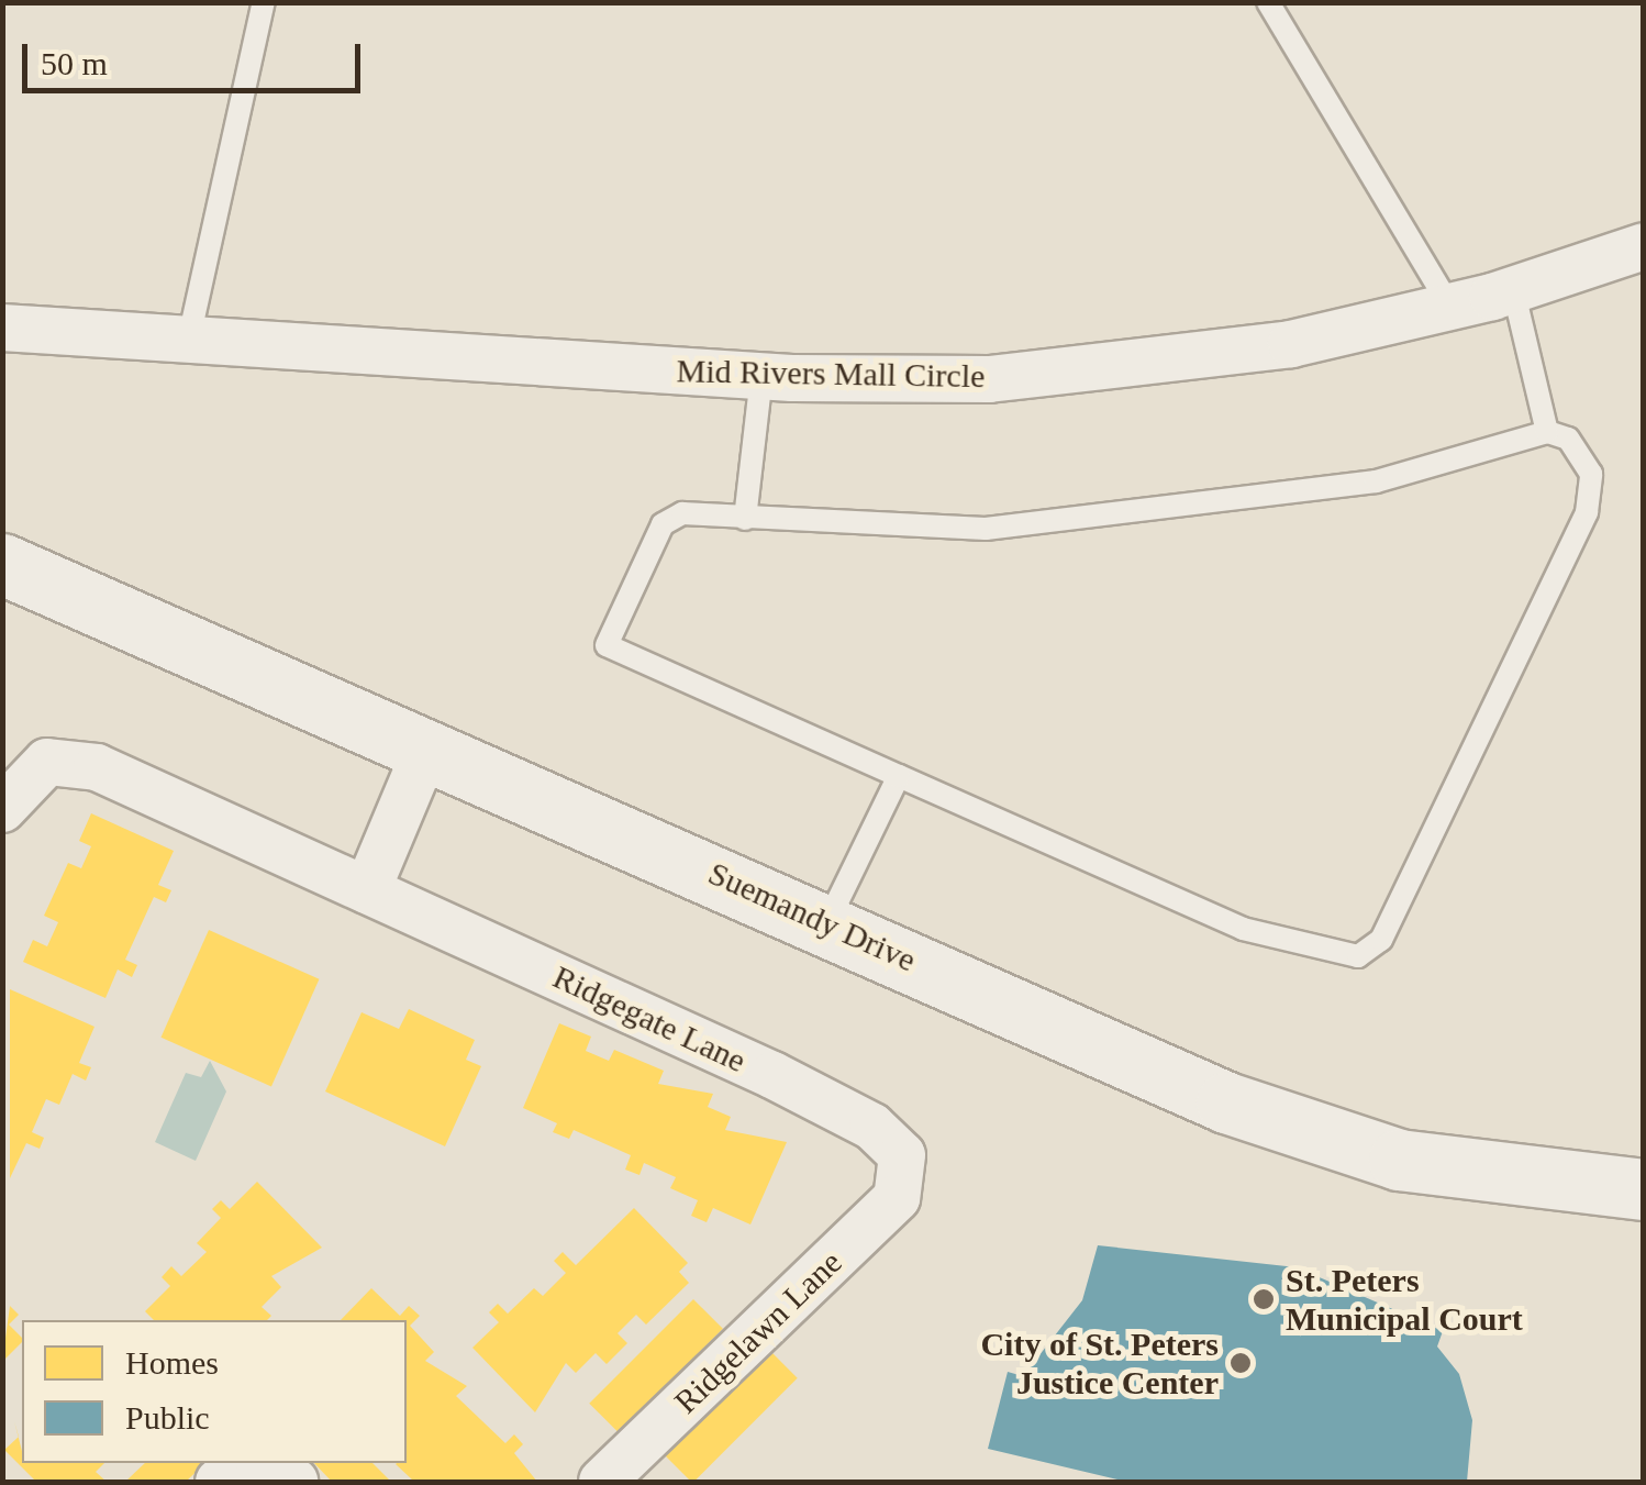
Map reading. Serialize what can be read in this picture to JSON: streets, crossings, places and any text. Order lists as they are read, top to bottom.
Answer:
{
  "streets": {
    "street": [
      "Mid Rivers Mall Circle",
      "Suemandy Drive",
      "Ridgegate Lane",
      "Ridgelawn Lane"
    ]
  },
  "crossings": [
    ["Ridgegate Lane", "Ridgelawn Lane"]
  ],
  "places": ["St. Peters Municipal Court", "City of St. Peters Justice Center"],
  "legend": ["Homes", "Public"],
  "scale_bar": "50 m"
}
